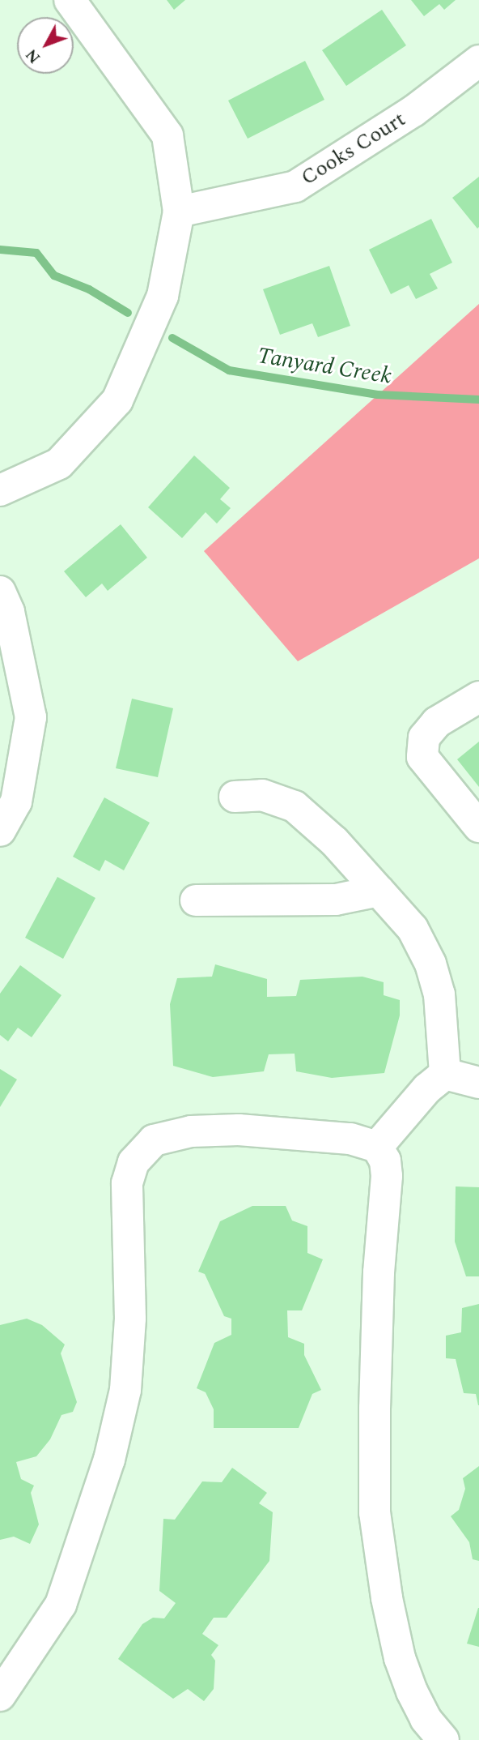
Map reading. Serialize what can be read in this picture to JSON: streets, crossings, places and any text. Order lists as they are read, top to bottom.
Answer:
{
  "streets": {
    "street": ["Cooks Court"]
  },
  "water": ["Tanyard Creek"],
  "north": "bottom left"
}
